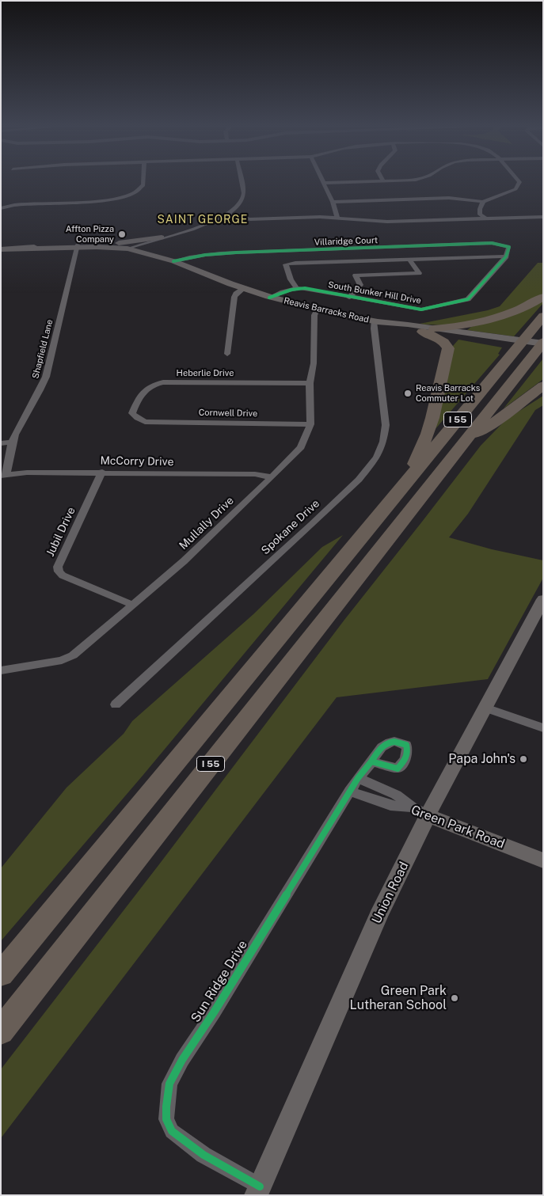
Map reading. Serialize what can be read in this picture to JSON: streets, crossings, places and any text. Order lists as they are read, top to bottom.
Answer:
{
  "streets": {
    "highway": ["I 55"],
    "main road": ["Reavis Barracks Road", "Green Park Road", "Union Road"],
    "street": [
      "Villaridge Court",
      "South Bunker Hill Drive",
      "Shapfield Lane",
      "Heberlie Drive",
      "Cornwell Drive",
      "McCorry Drive",
      "Mullally Drive",
      "Spokane Drive",
      "Jubil Drive",
      "Sun Ridge Drive"
    ]
  },
  "crossings": [
    ["Villaridge Court", "South Bunker Hill Drive"],
    ["Villaridge Court", "Reavis Barracks Road"],
    ["Reavis Barracks Road", "Shapfield Lane"],
    ["Reavis Barracks Road", "I 55"],
    ["Reavis Barracks Road", "Mullally Drive"],
    ["Reavis Barracks Road", "Spokane Drive"],
    ["Shapfield Lane", "McCorry Drive"],
    ["Heberlie Drive", "Cornwell Drive"],
    ["Heberlie Drive", "Mullally Drive"],
    ["Cornwell Drive", "Mullally Drive"],
    ["McCorry Drive", "Mullally Drive"],
    ["McCorry Drive", "Jubil Drive"],
    ["Mullally Drive", "Jubil Drive"],
    ["Green Park Road", "Union Road"],
    ["Green Park Road", "Sun Ridge Drive"],
    ["Union Road", "Sun Ridge Drive"]
  ],
  "districts": ["SAINT GEORGE"],
  "places": [
    "Affton Pizza Company",
    "Reavis Barracks Commuter Lot",
    "Papa John's",
    "Green Park Lutheran School"
  ]
}
